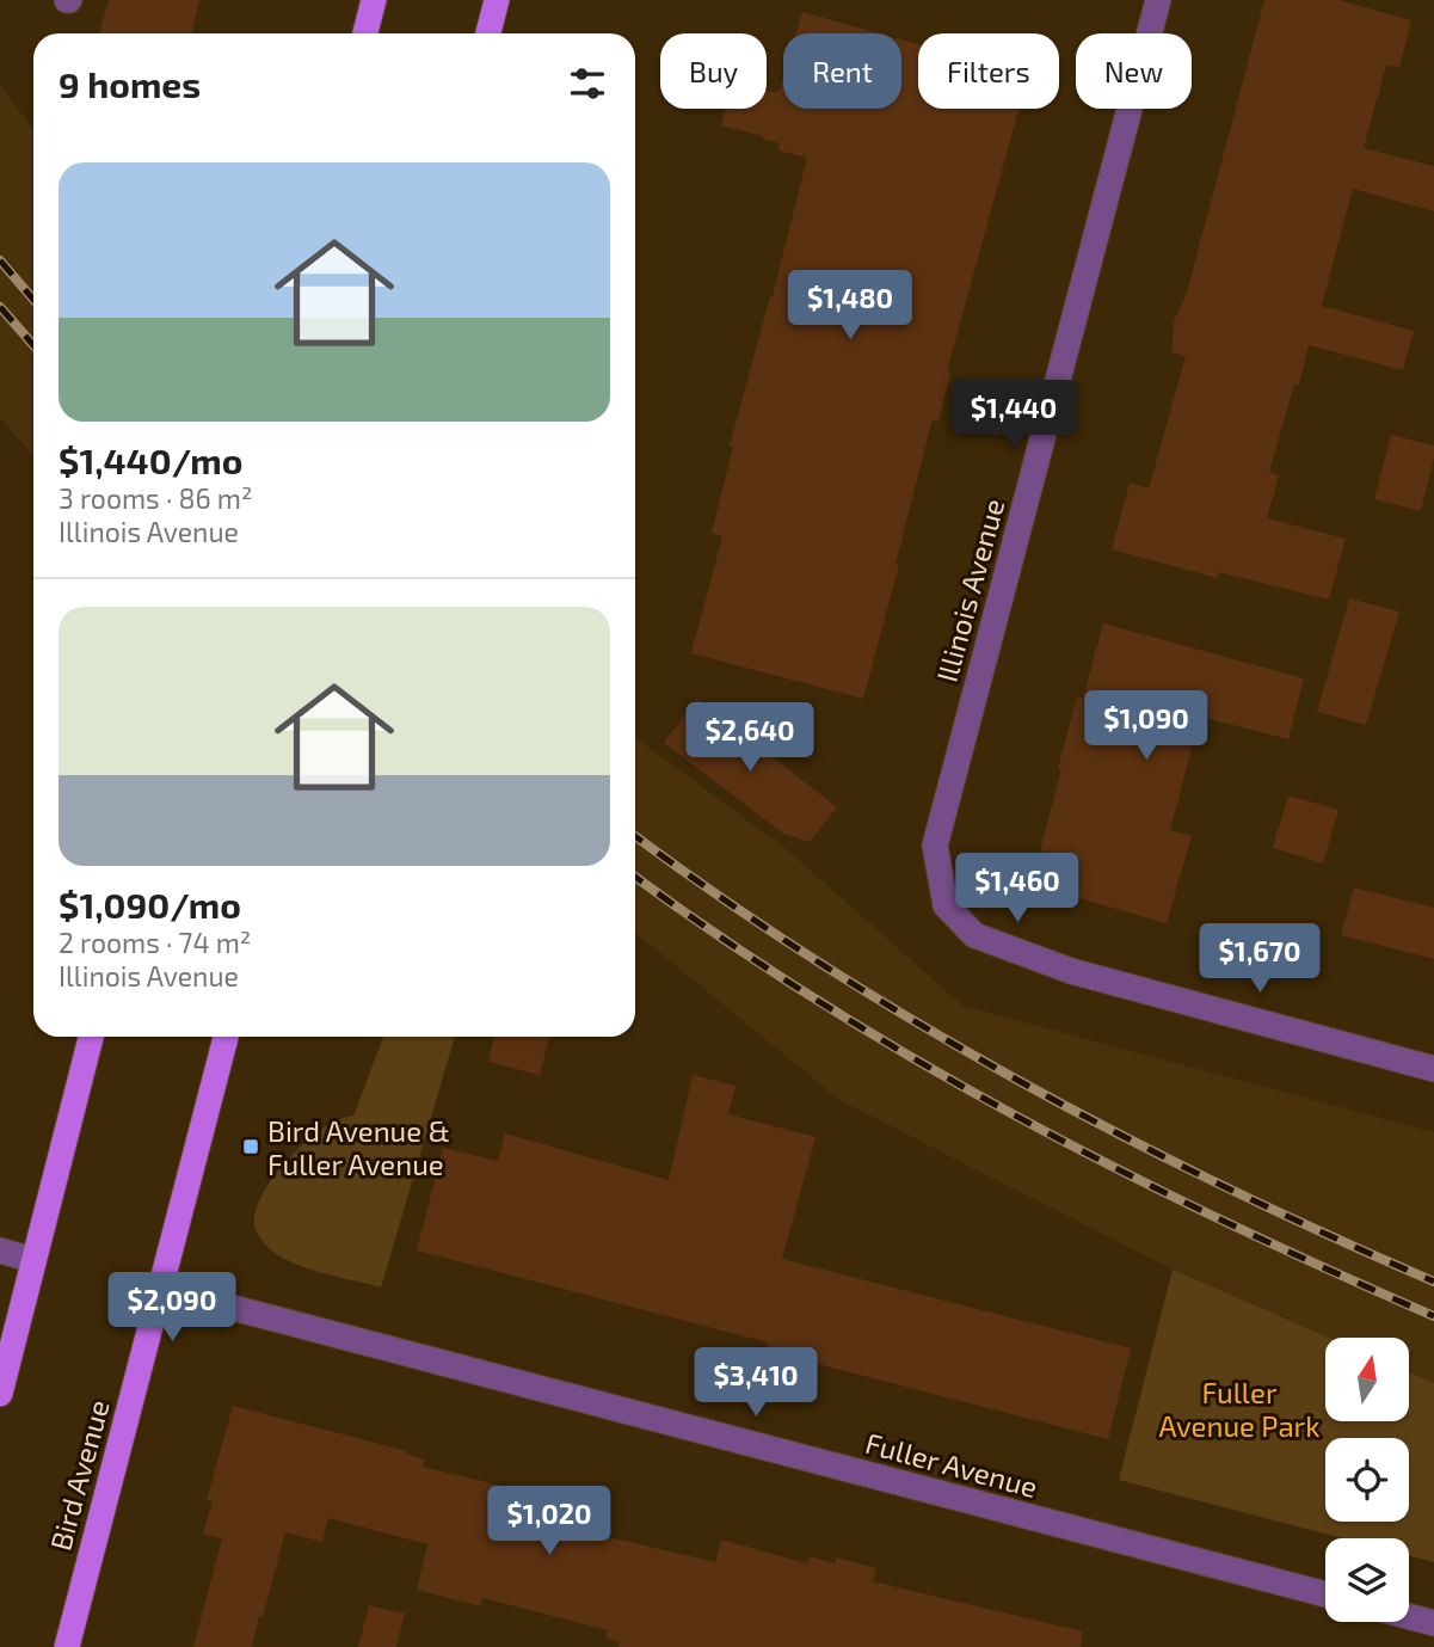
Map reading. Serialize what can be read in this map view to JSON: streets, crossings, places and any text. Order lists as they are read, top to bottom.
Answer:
{
  "streets": {
    "main road": ["Bird Avenue"],
    "street": ["Illinois Avenue", "Fuller Avenue"]
  },
  "crossings": [
    ["Fuller Avenue", "Bird Avenue"]
  ],
  "parks": ["Fuller Avenue Park"],
  "places": {
    "transit": ["Bird Avenue & Fuller Avenue"]
  },
  "north": "top",
  "page": {
    "chip": [
      "Buy",
      "Rent",
      "Filters",
      "New"
    ],
    "heading": "9 homes",
    "list": [
      {
        "name": "$1,440/mo",
        "note": "3 rooms · 86 m² · Illinois Avenue"
      },
      {
        "name": "$1,090/mo",
        "note": "2 rooms · 74 m² · Illinois Avenue"
      }
    ],
    "price": [
      "$1,480",
      "$1,440",
      "$1,090",
      "$2,640",
      "$1,460",
      "$1,670",
      "$2,090",
      "$3,410",
      "$1,020"
    ]
  }
}
